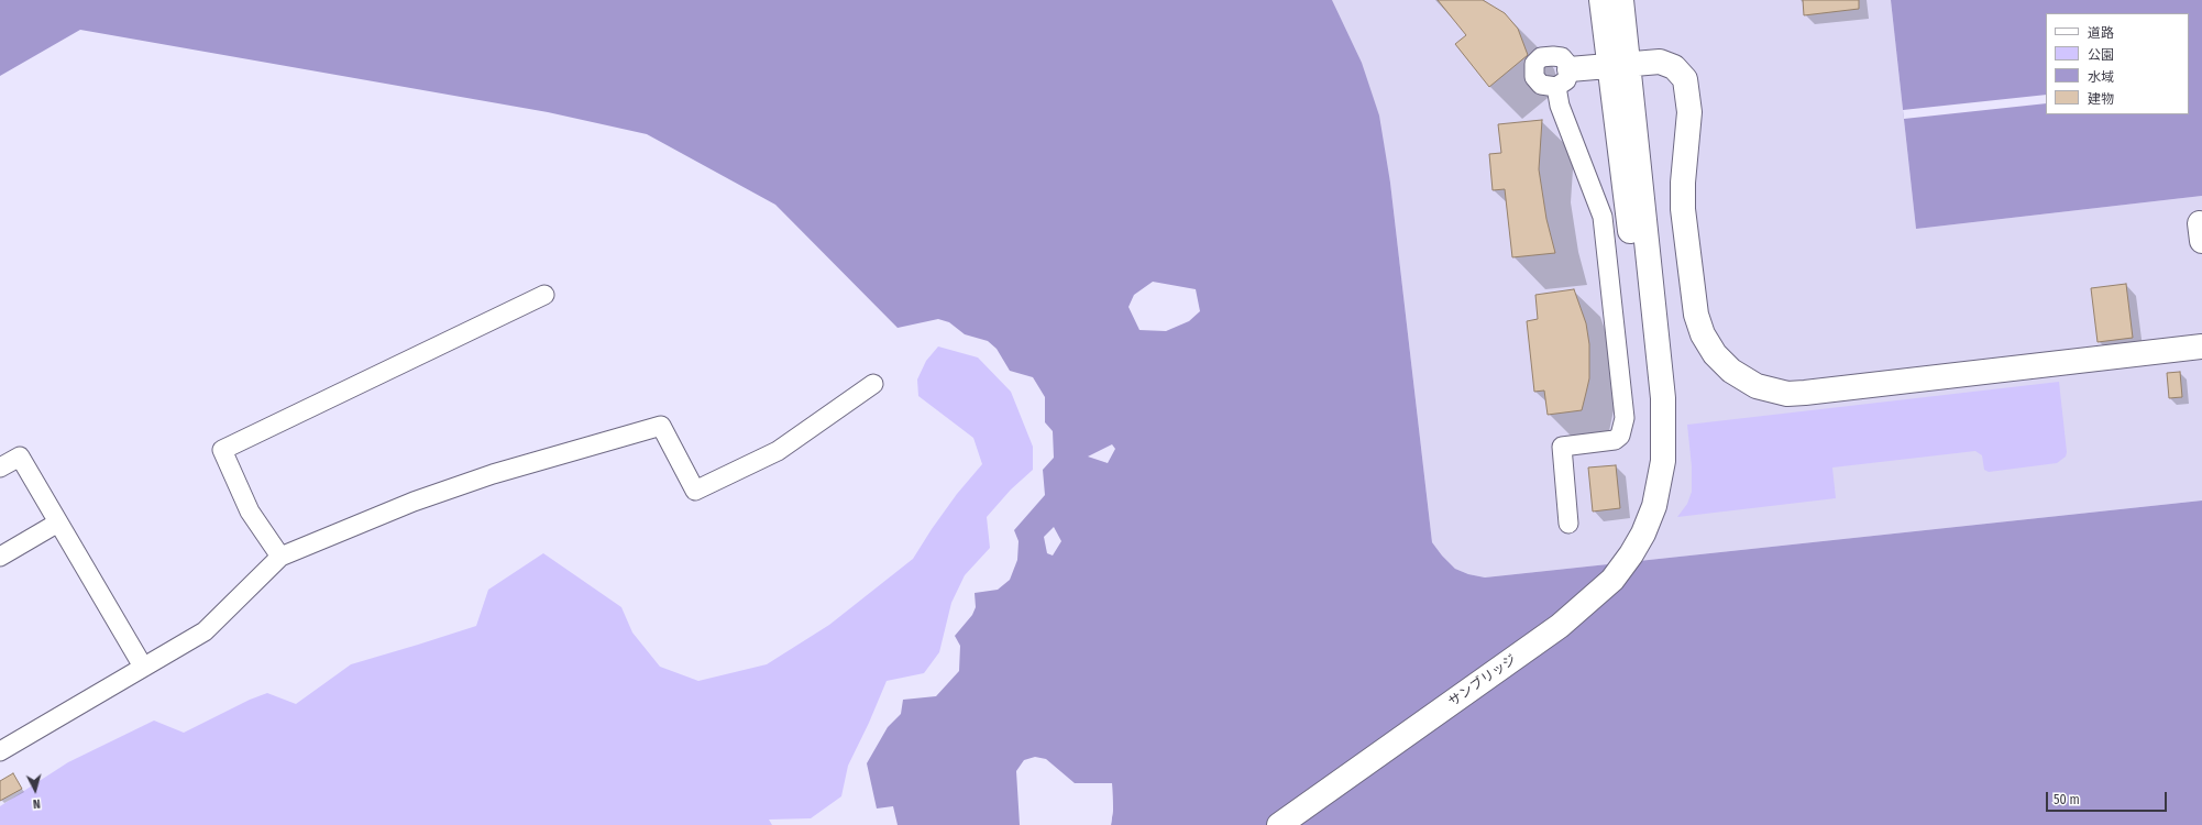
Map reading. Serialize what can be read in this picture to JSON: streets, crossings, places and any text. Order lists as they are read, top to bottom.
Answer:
{
  "streets": {
    "street": ["サンブリッジ"]
  },
  "legend": [
    "道路",
    "公園",
    "水域",
    "建物"
  ],
  "scale_bar": "50 m",
  "north": "bottom"
}
